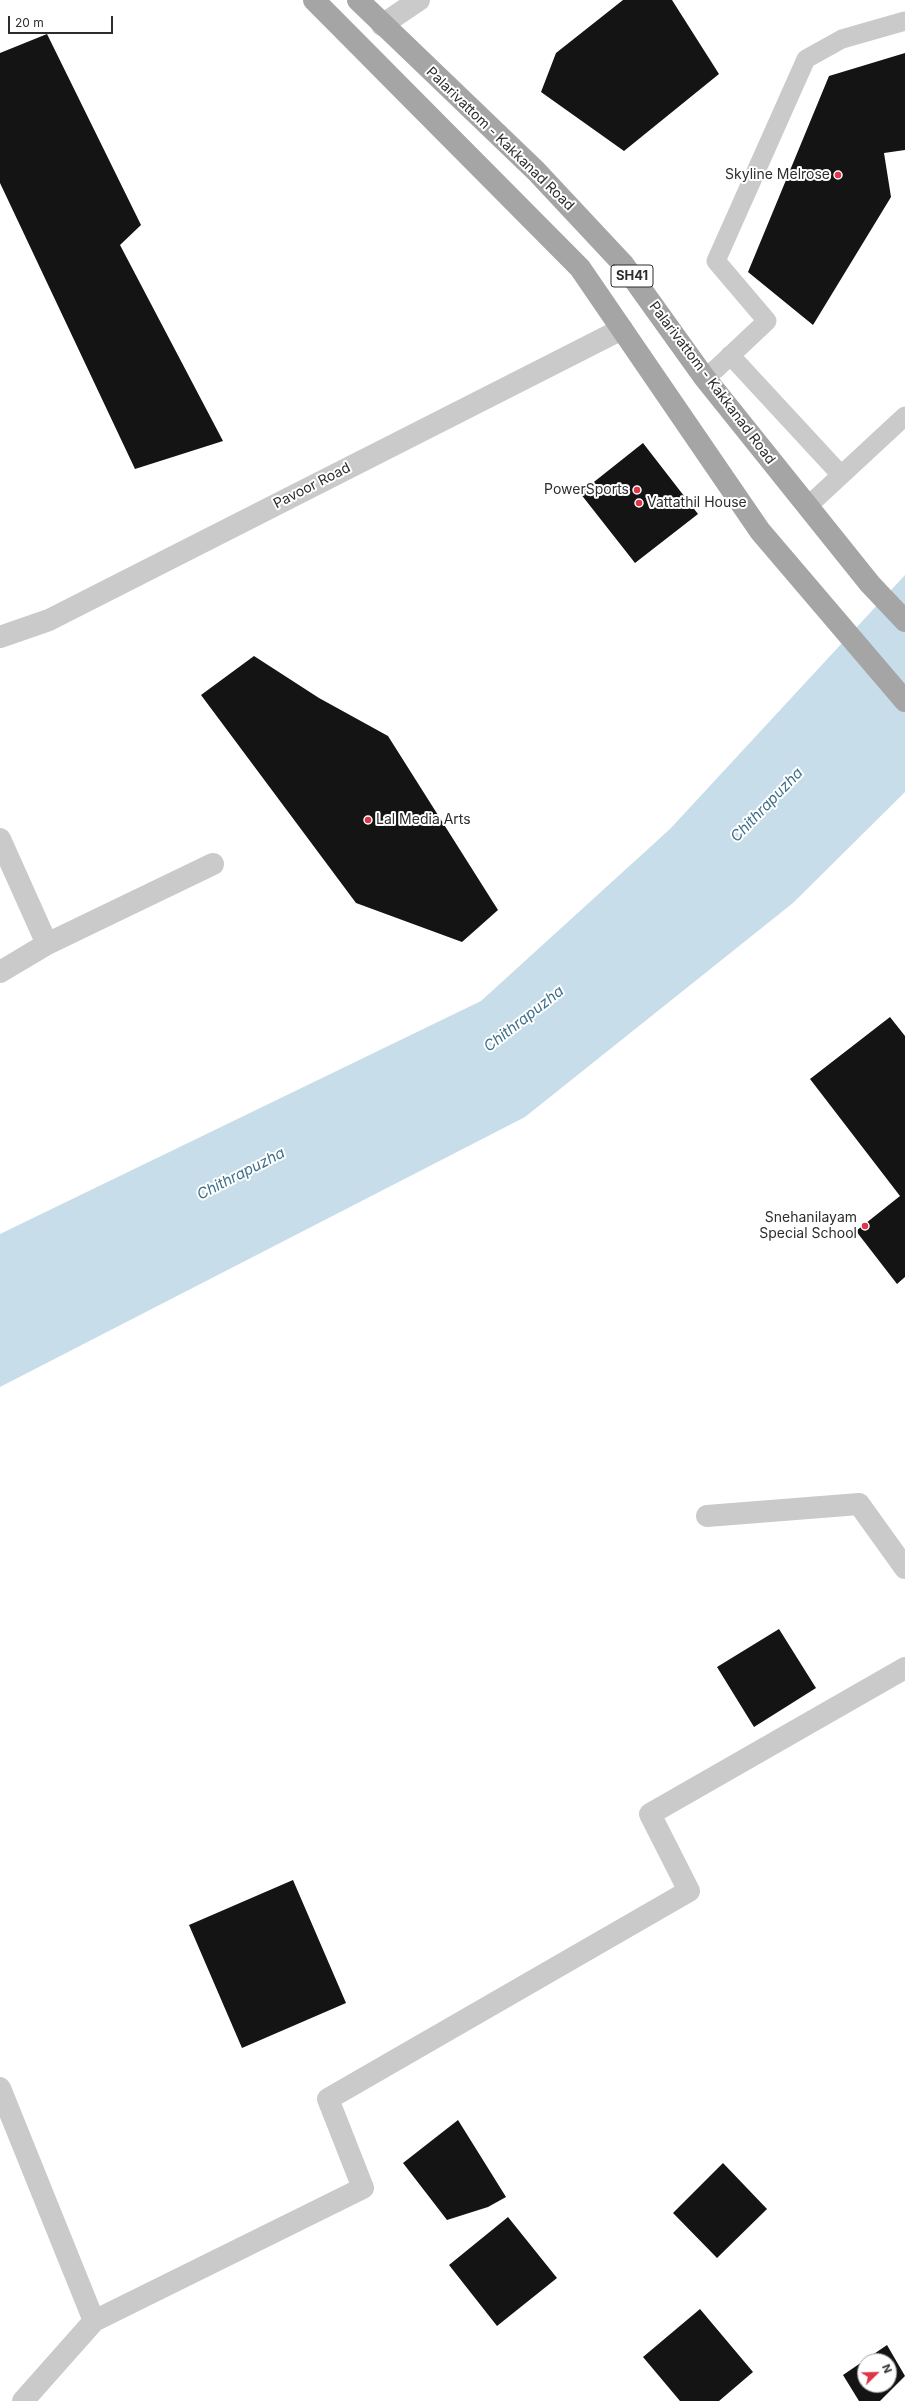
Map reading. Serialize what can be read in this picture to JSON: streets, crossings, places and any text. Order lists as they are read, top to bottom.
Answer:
{
  "streets": {
    "main road": ["Palarivattom - Kakkanad Road", "SH41"],
    "street": ["Pavoor Road"]
  },
  "water": ["Chithrapuzha"],
  "places": [
    "Skyline Melrose",
    "PowerSports",
    "Vattathil House",
    "Lal Media Arts",
    "Snehanilayam Special School"
  ],
  "scale_bar": "20 m",
  "north": "top right"
}
